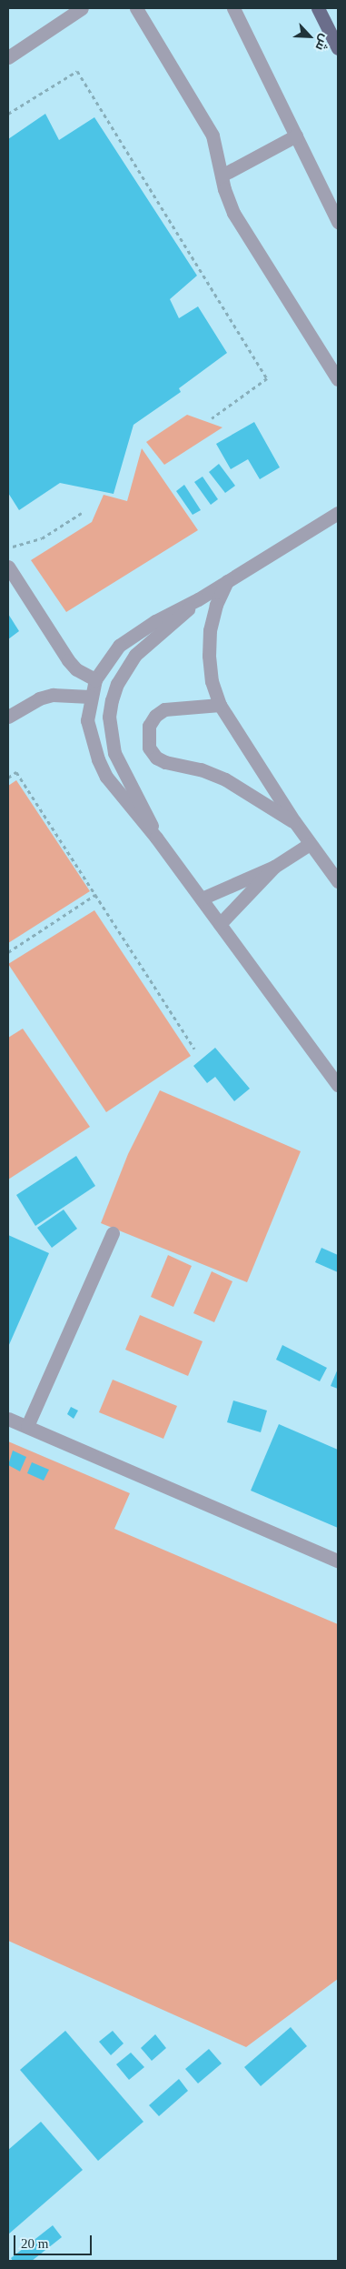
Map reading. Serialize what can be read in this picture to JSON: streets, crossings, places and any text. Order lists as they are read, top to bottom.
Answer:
{
  "scale_bar": "20 m",
  "north": "bottom right"
}
